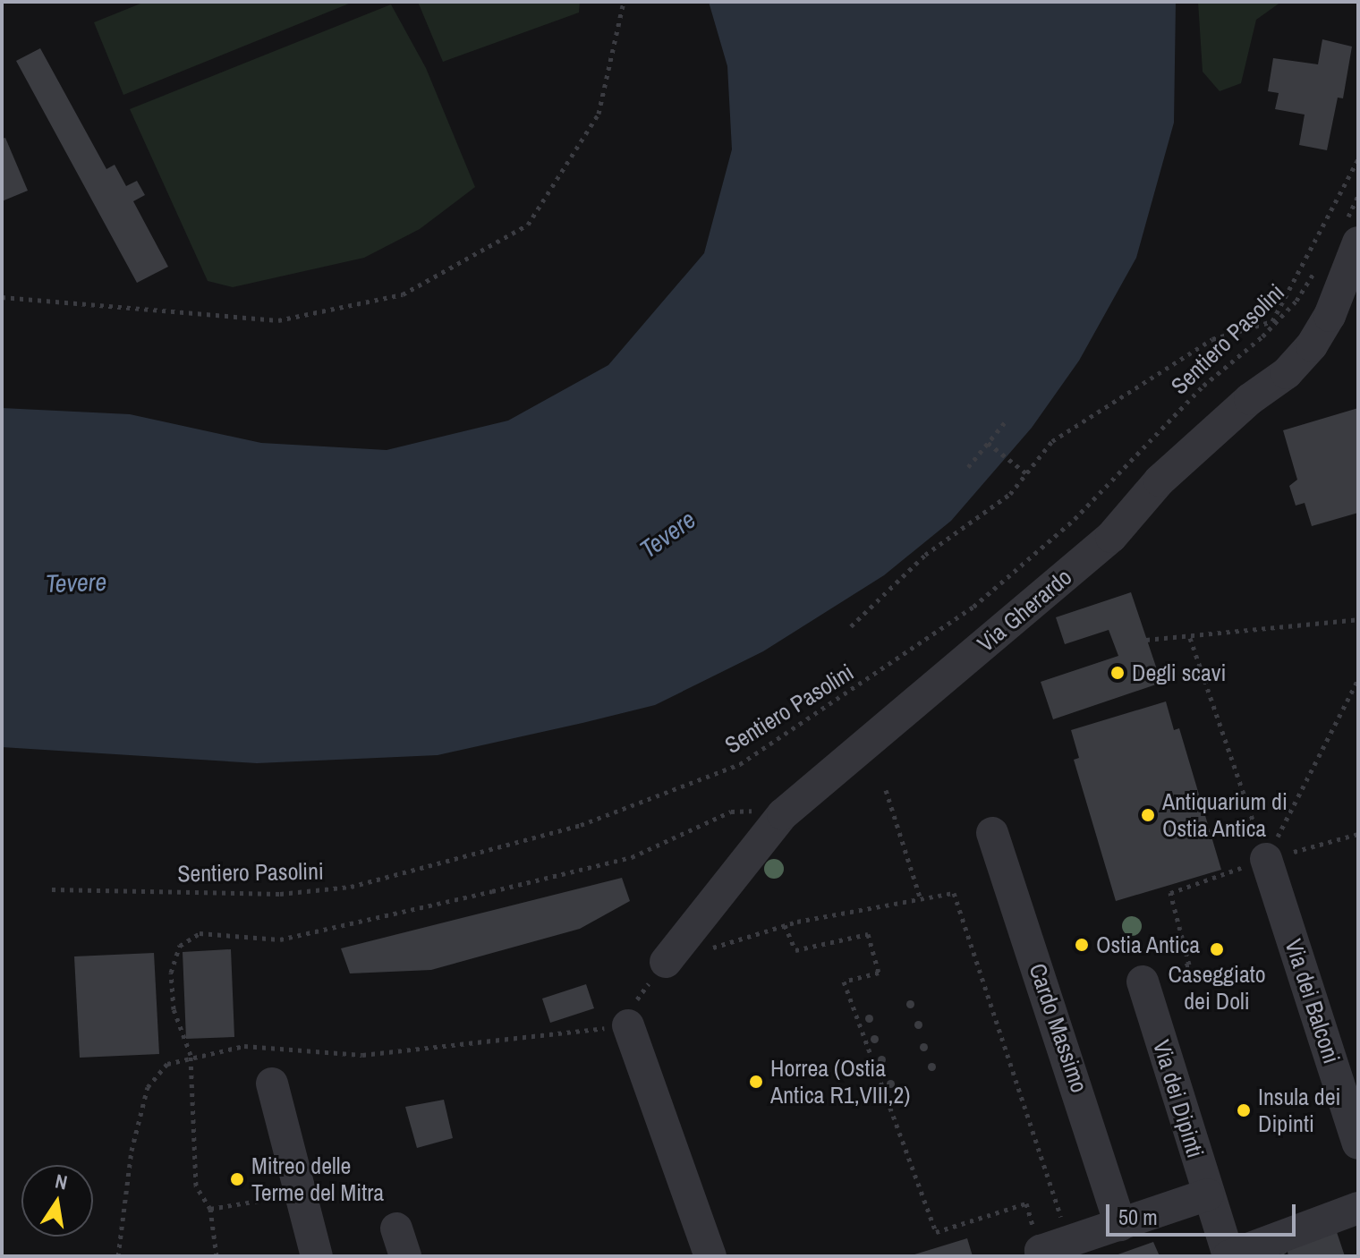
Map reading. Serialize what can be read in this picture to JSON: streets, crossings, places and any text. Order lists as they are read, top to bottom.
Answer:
{
  "streets": {
    "street": [
      "Via Gherardo",
      "Via dei Balconi",
      "Cardo Massimo",
      "Via dei Dipinti"
    ],
    "path": ["Sentiero Pasolini"]
  },
  "water": ["Tevere"],
  "places": [
    "Degli scavi",
    "Antiquarium di Ostia Antica",
    "Ostia Antica",
    "Caseggiato dei Doli",
    "Horrea (Ostia Antica R1,VIII,2)",
    "Insula dei Dipinti",
    "Mitreo delle Terme del Mitra"
  ],
  "scale_bar": "50 m",
  "north": "top"
}
